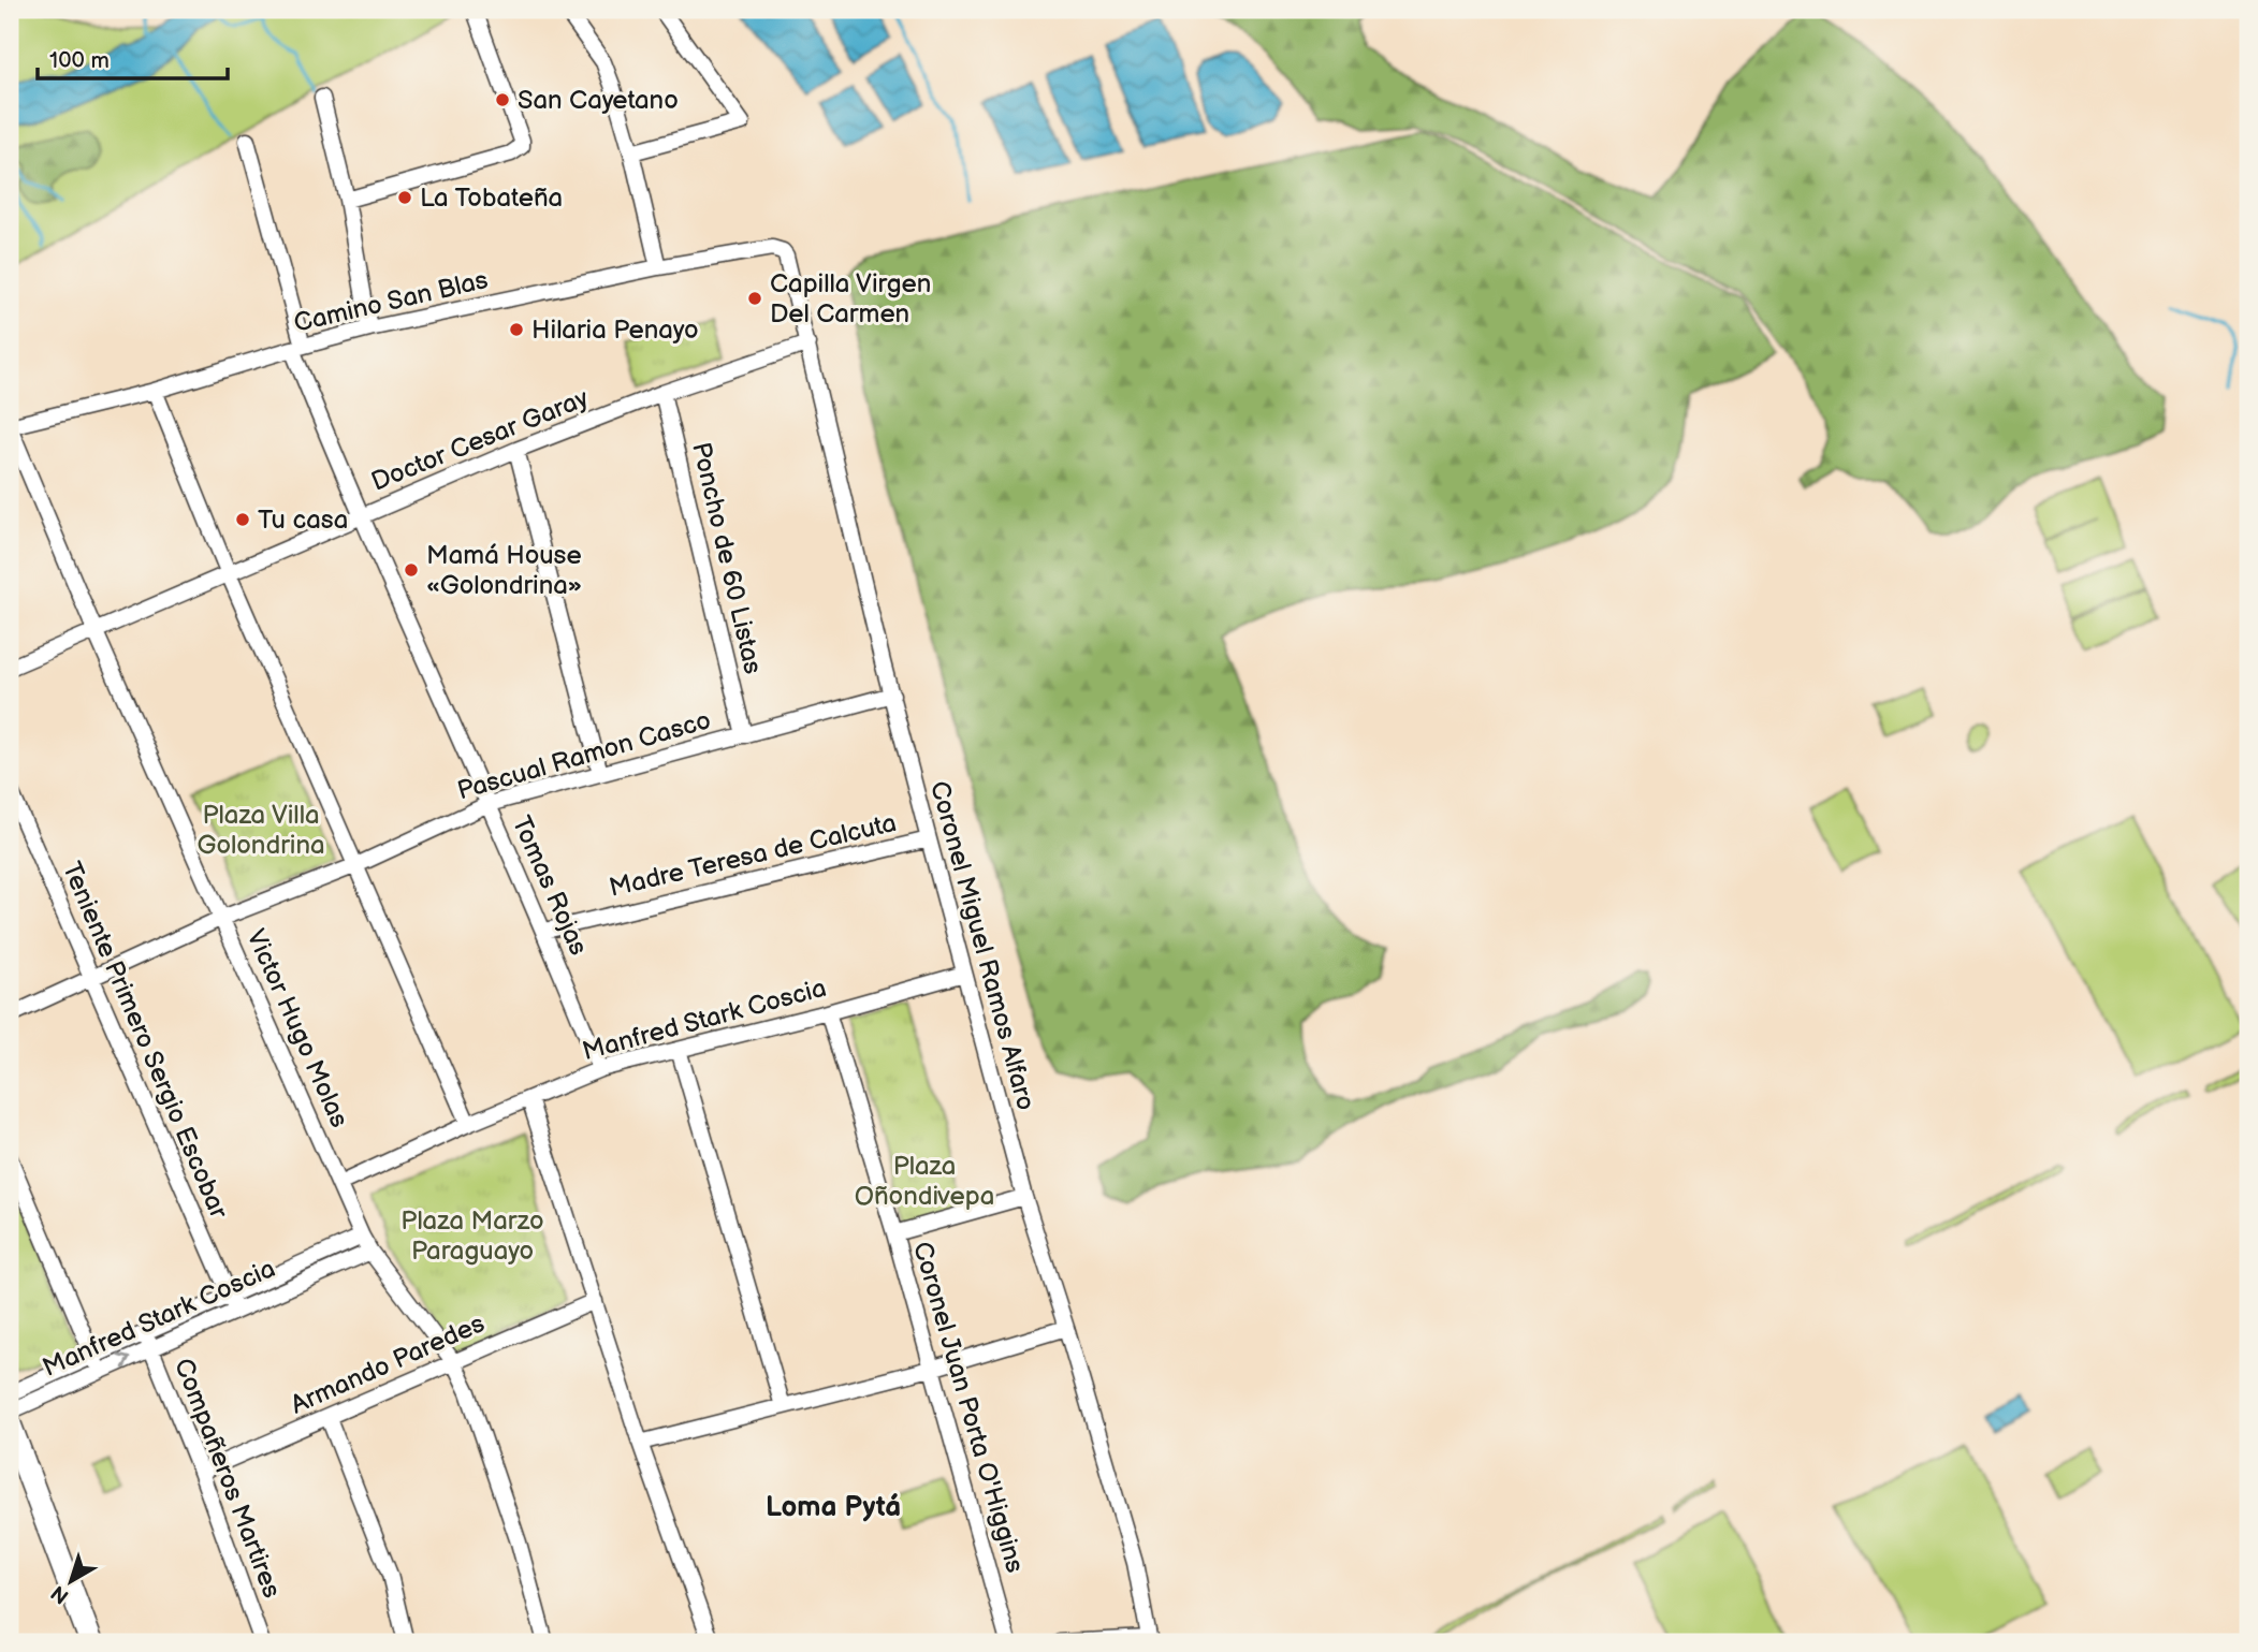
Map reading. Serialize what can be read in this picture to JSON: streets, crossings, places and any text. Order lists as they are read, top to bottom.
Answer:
{
  "streets": {
    "street": [
      "Camino San Blas",
      "Doctor Cesar Garay",
      "Poncho de 60 Listas",
      "Pascual Ramon Casco",
      "Madre Teresa de Calcuta",
      "Tomas Rojas",
      "Coronel Miguel Ramos Alfaro",
      "Manfred Stark Coscia",
      "Victor Hugo Molas",
      "Teniente Primero Sergio Escobar",
      "Armando Paredes",
      "Coronel Juan Porta O'Higgins",
      "Compañeros Martires"
    ]
  },
  "crossings": [
    ["Camino San Blas", "Tomas Rojas"],
    ["Camino San Blas", "Coronel Miguel Ramos Alfaro"],
    ["Camino San Blas", "Victor Hugo Molas"],
    ["Doctor Cesar Garay", "Poncho de 60 Listas"],
    ["Doctor Cesar Garay", "Tomas Rojas"],
    ["Doctor Cesar Garay", "Coronel Miguel Ramos Alfaro"],
    ["Doctor Cesar Garay", "Victor Hugo Molas"],
    ["Poncho de 60 Listas", "Pascual Ramon Casco"],
    ["Pascual Ramon Casco", "Tomas Rojas"],
    ["Pascual Ramon Casco", "Coronel Miguel Ramos Alfaro"],
    ["Pascual Ramon Casco", "Victor Hugo Molas"],
    ["Pascual Ramon Casco", "Teniente Primero Sergio Escobar"],
    ["Madre Teresa de Calcuta", "Tomas Rojas"],
    ["Madre Teresa de Calcuta", "Coronel Miguel Ramos Alfaro"],
    ["Tomas Rojas", "Manfred Stark Coscia"],
    ["Coronel Miguel Ramos Alfaro", "Manfred Stark Coscia"],
    ["Manfred Stark Coscia", "Victor Hugo Molas"],
    ["Manfred Stark Coscia", "Teniente Primero Sergio Escobar"],
    ["Manfred Stark Coscia", "Coronel Juan Porta O'Higgins"],
    ["Manfred Stark Coscia", "Compañeros Martires"],
    ["Victor Hugo Molas", "Armando Paredes"],
    ["Armando Paredes", "Compañeros Martires"]
  ],
  "districts": ["Loma Pytá"],
  "parks": ["Plaza Villa Golondrina", "Plaza Oñondivepa", "Plaza Marzo Paraguayo"],
  "places": [
    "San Cayetano",
    "La Tobateña",
    "Capilla Virgen Del Carmen",
    "Hilaria Penayo",
    "Tu casa",
    "Mamá House «Golondrina»"
  ],
  "scale_bar": "100 m",
  "north": "bottom left"
}
